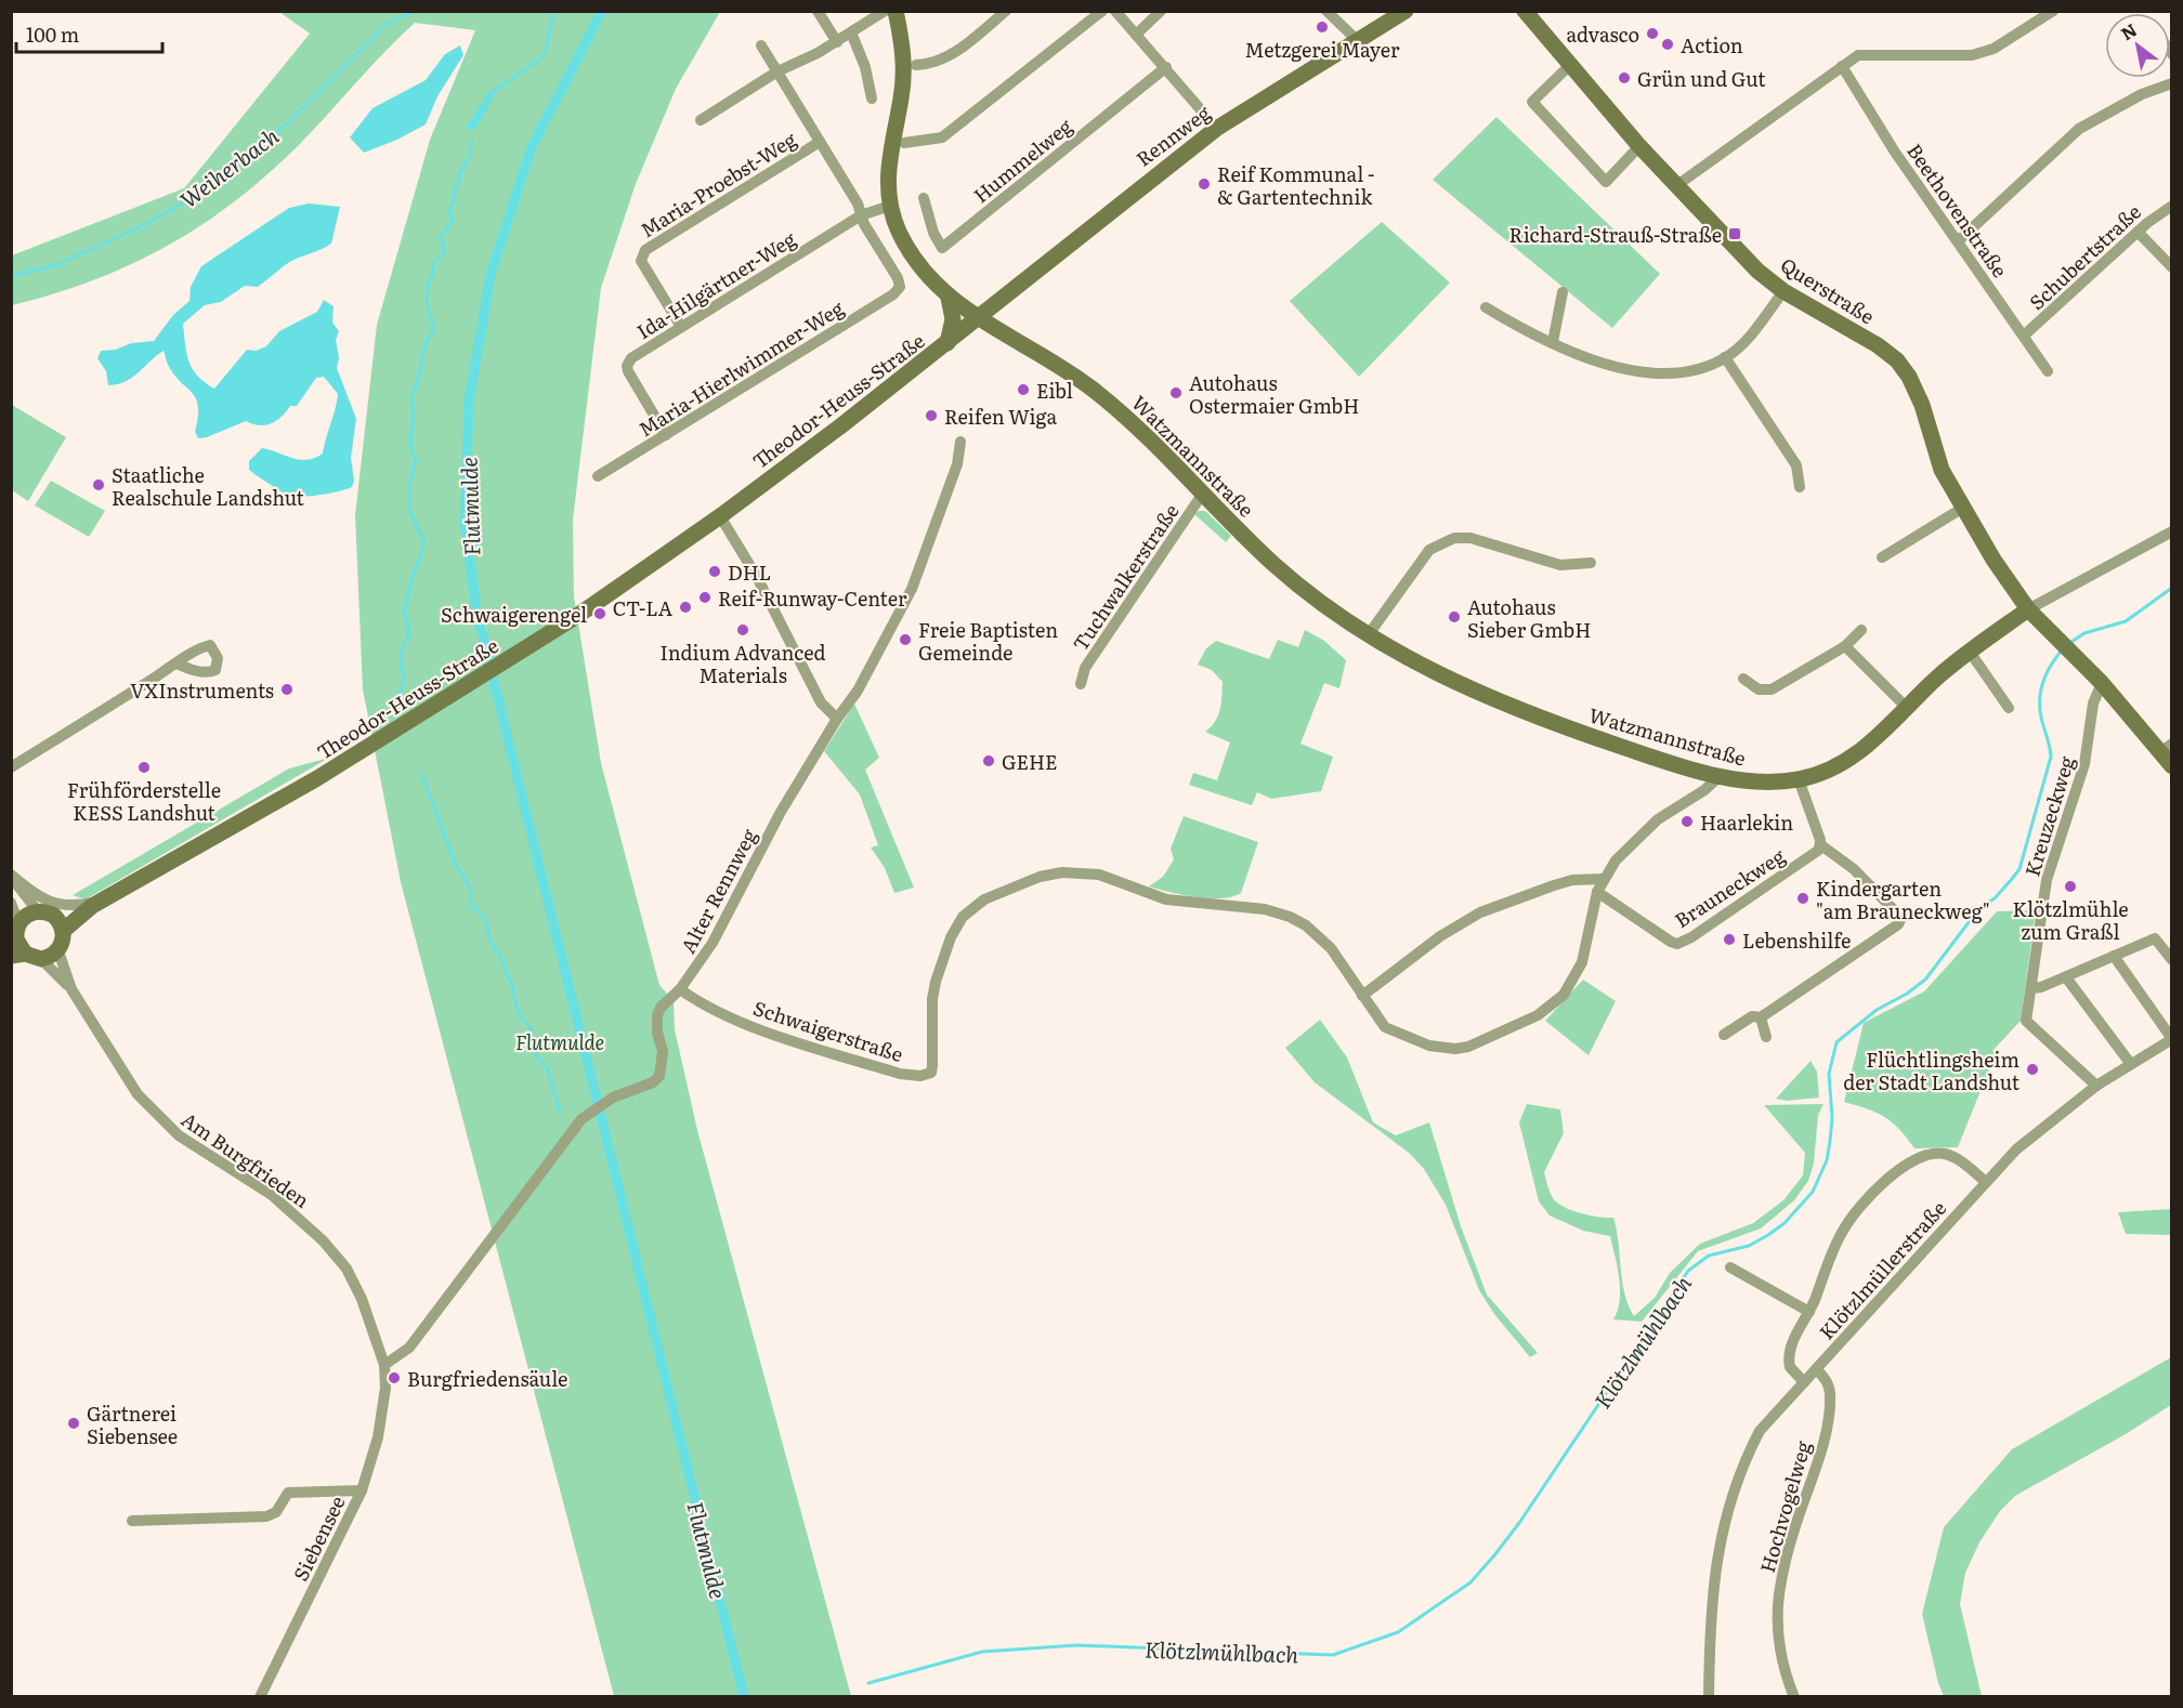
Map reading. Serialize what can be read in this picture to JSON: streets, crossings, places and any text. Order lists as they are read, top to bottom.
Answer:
{
  "streets": {
    "street": [
      "Rennweg",
      "Hummelweg",
      "Maria-Proebst-Weg",
      "Beethovenstraße",
      "Schubertstraße",
      "Ida-Hilgärtner-Weg",
      "Querstraße",
      "Maria-Hierlwimmer-Weg",
      "Theodor-Heuss-Straße",
      "Watzmannstraße",
      "Tuchwalkerstraße",
      "Kreuzeckweg",
      "Brauneckweg",
      "Alter Rennweg",
      "Schwaigerstraße",
      "Am Burgfrieden",
      "Klötzlmüllerstraße",
      "Hochvogelweg",
      "Siebensee"
    ]
  },
  "crossings": [
    ["Rennweg", "Theodor-Heuss-Straße"],
    ["Rennweg", "Watzmannstraße"],
    ["Maria-Proebst-Weg", "Ida-Hilgärtner-Weg"],
    ["Beethovenstraße", "Schubertstraße"],
    ["Ida-Hilgärtner-Weg", "Maria-Hierlwimmer-Weg"],
    ["Ida-Hilgärtner-Weg", "Watzmannstraße"],
    ["Querstraße", "Watzmannstraße"],
    ["Querstraße", "Kreuzeckweg"],
    ["Theodor-Heuss-Straße", "Watzmannstraße"],
    ["Theodor-Heuss-Straße", "Am Burgfrieden"],
    ["Watzmannstraße", "Tuchwalkerstraße"],
    ["Watzmannstraße", "Schwaigerstraße"],
    ["Kreuzeckweg", "Klötzlmüllerstraße"],
    ["Brauneckweg", "Schwaigerstraße"],
    ["Alter Rennweg", "Schwaigerstraße"],
    ["Alter Rennweg", "Am Burgfrieden"],
    ["Alter Rennweg", "Siebensee"],
    ["Am Burgfrieden", "Siebensee"],
    ["Klötzlmüllerstraße", "Hochvogelweg"]
  ],
  "water": ["Weiherbach", "Flutmulde", "Klötzlmühlbach"],
  "parks": ["Flutmulde"],
  "places": {
    "other": [
      "Metzgerei Mayer",
      "advasco",
      "Action",
      "Grün und Gut",
      "Reif Kommunal - & Gartentechnik",
      "Eibl",
      "Autohaus Ostermaier GmbH",
      "Reifen Wiga",
      "Staatliche Realschule Landshut",
      "DHL",
      "Reif-Runway-Center",
      "CT-LA",
      "Schwaigerengel",
      "Autohaus Sieber GmbH",
      "Indium Advanced Materials",
      "Freie Baptisten Gemeinde",
      "VXInstruments",
      "GEHE",
      "Frühförderstelle KESS Landshut",
      "Haarlekin",
      "Klötzlmühle zum Graßl",
      "Kindergarten \"am Brauneckweg\"",
      "Lebenshilfe",
      "Flüchtlingsheim der Stadt Landshut",
      "Burgfriedensäule",
      "Gärtnerei Siebensee"
    ],
    "transit": ["Richard-Strauß-Straße"]
  },
  "scale_bar": "100 m",
  "north": "top left"
}
